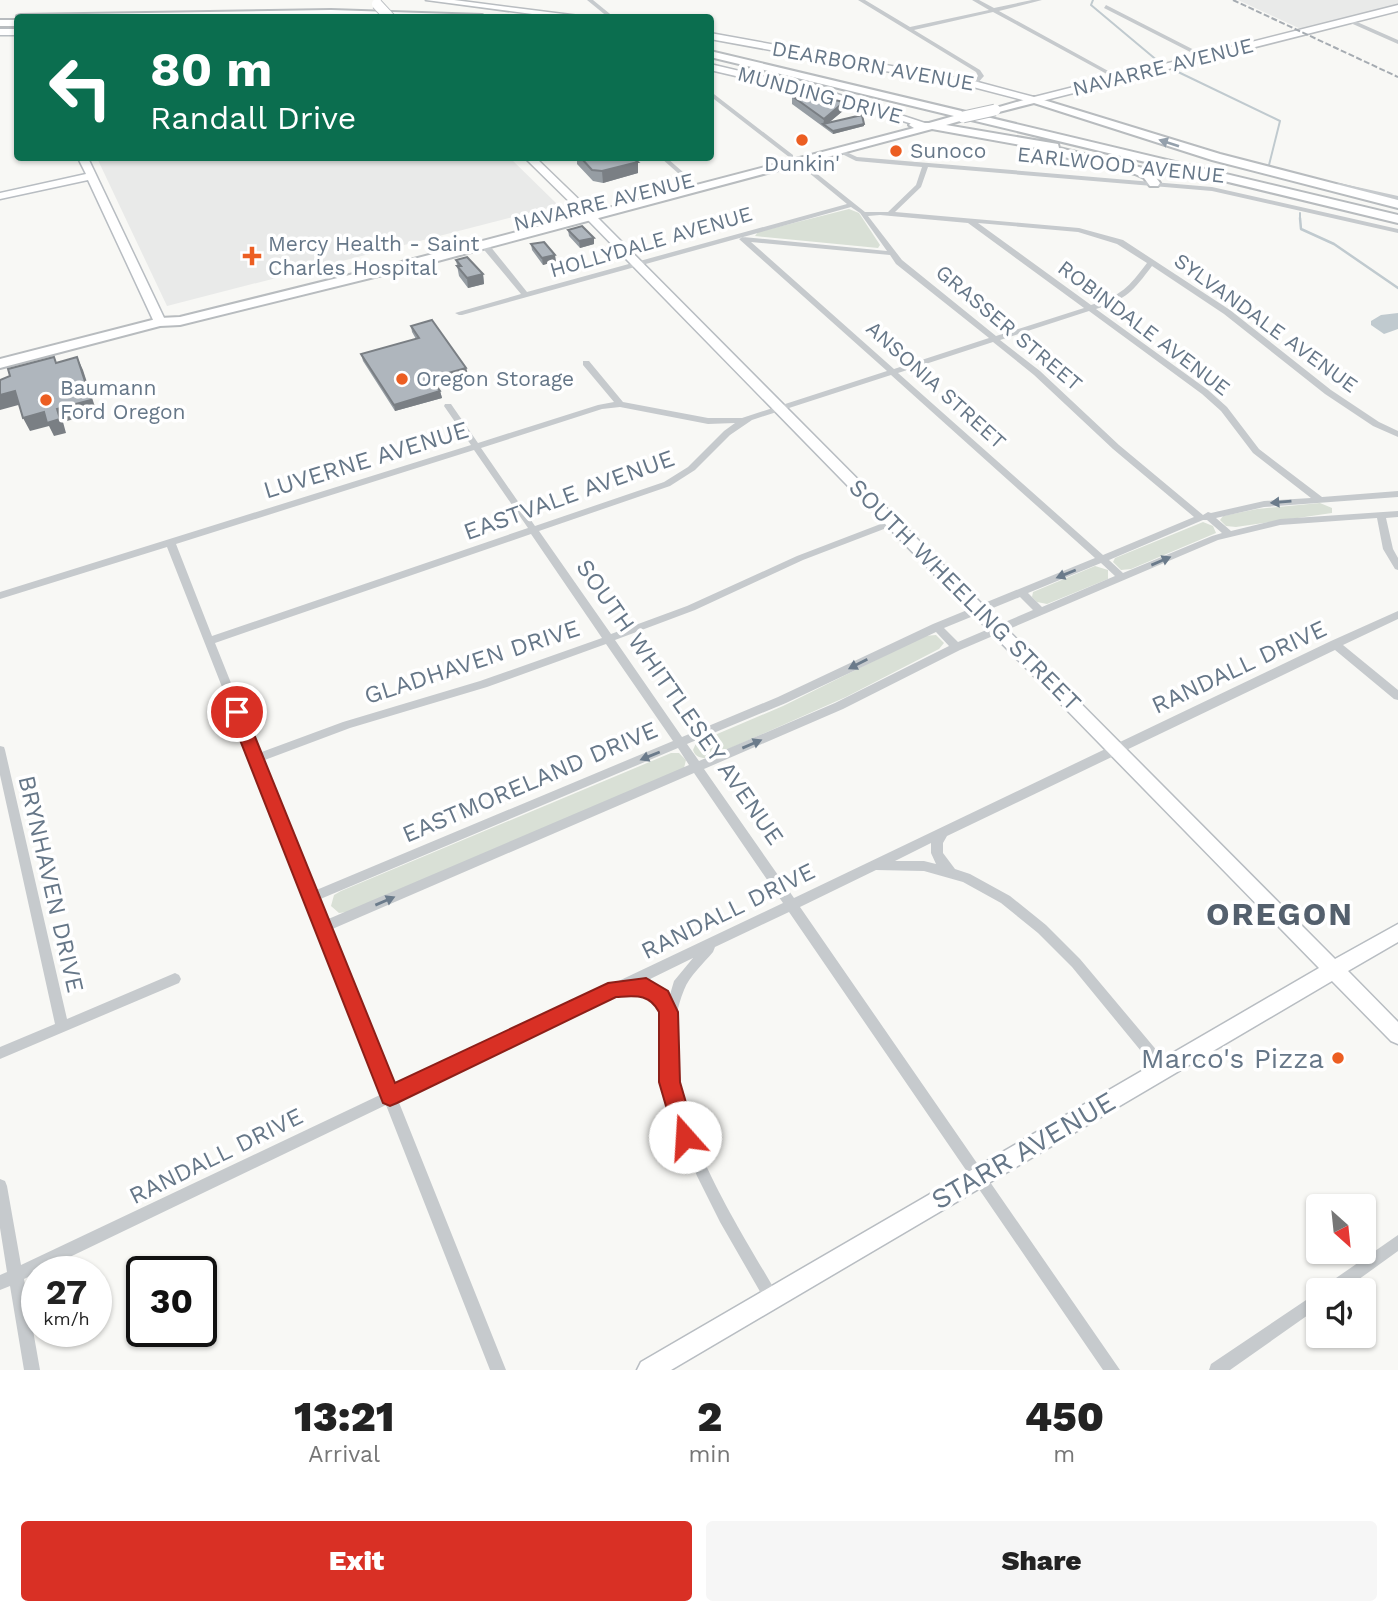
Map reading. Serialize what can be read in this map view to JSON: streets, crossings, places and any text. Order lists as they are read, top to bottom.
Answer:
{
  "streets": {
    "highway": ["NAVARRE AVENUE"],
    "main road": [
      "DEARBORN AVENUE",
      "MUNDING DRIVE",
      "SOUTH WHEELING STREET",
      "STARR AVENUE"
    ],
    "street": [
      "EARLWOOD AVENUE",
      "HOLLYDALE AVENUE",
      "SYLVANDALE AVENUE",
      "GRASSER STREET",
      "ROBINDALE AVENUE",
      "ANSONIA STREET",
      "LUVERNE AVENUE",
      "EASTVALE AVENUE",
      "GLADHAVEN DRIVE",
      "RANDALL DRIVE",
      "SOUTH WHITTLESEY AVENUE",
      "EASTMORELAND DRIVE",
      "BRYNHAVEN DRIVE"
    ]
  },
  "crossings": [
    ["DEARBORN AVENUE", "NAVARRE AVENUE"],
    ["NAVARRE AVENUE", "MUNDING DRIVE"],
    ["NAVARRE AVENUE", "EARLWOOD AVENUE"],
    ["NAVARRE AVENUE", "GRASSER STREET"],
    ["NAVARRE AVENUE", "SOUTH WHEELING STREET"],
    ["HOLLYDALE AVENUE", "GRASSER STREET"],
    ["HOLLYDALE AVENUE", "SOUTH WHEELING STREET"],
    ["SYLVANDALE AVENUE", "GRASSER STREET"],
    ["SYLVANDALE AVENUE", "ROBINDALE AVENUE"],
    ["SYLVANDALE AVENUE", "EASTVALE AVENUE"],
    ["GRASSER STREET", "EASTVALE AVENUE"],
    ["GRASSER STREET", "EASTMORELAND DRIVE"],
    ["ROBINDALE AVENUE", "EASTVALE AVENUE"],
    ["ROBINDALE AVENUE", "EASTMORELAND DRIVE"],
    ["ANSONIA STREET", "EASTVALE AVENUE"],
    ["ANSONIA STREET", "EASTMORELAND DRIVE"],
    ["LUVERNE AVENUE", "EASTVALE AVENUE"],
    ["LUVERNE AVENUE", "SOUTH WHITTLESEY AVENUE"],
    ["EASTVALE AVENUE", "SOUTH WHEELING STREET"],
    ["EASTVALE AVENUE", "SOUTH WHITTLESEY AVENUE"],
    ["SOUTH WHEELING STREET", "GLADHAVEN DRIVE"],
    ["SOUTH WHEELING STREET", "RANDALL DRIVE"],
    ["SOUTH WHEELING STREET", "EASTMORELAND DRIVE"],
    ["SOUTH WHEELING STREET", "STARR AVENUE"],
    ["GLADHAVEN DRIVE", "SOUTH WHITTLESEY AVENUE"],
    ["RANDALL DRIVE", "SOUTH WHITTLESEY AVENUE"],
    ["SOUTH WHITTLESEY AVENUE", "EASTMORELAND DRIVE"],
    ["SOUTH WHITTLESEY AVENUE", "STARR AVENUE"]
  ],
  "districts": ["OREGON"],
  "places": {
    "other": [
      "Dunkin'",
      "Sunoco",
      "Oregon Storage",
      "Baumann Ford Oregon",
      "Marco's Pizza"
    ],
    "health": ["Mercy Health - Saint Charles Hospital"]
  },
  "north": "bottom right",
  "page": {
    "turn": ["80 m", "Randall Drive"],
    "speed": "27 km/h",
    "limit": "30",
    "eta": [
      "13:21",
      "Arrival",
      "2",
      "min",
      "450",
      "m"
    ],
    "buttons": ["Exit", "Share"]
  }
}
